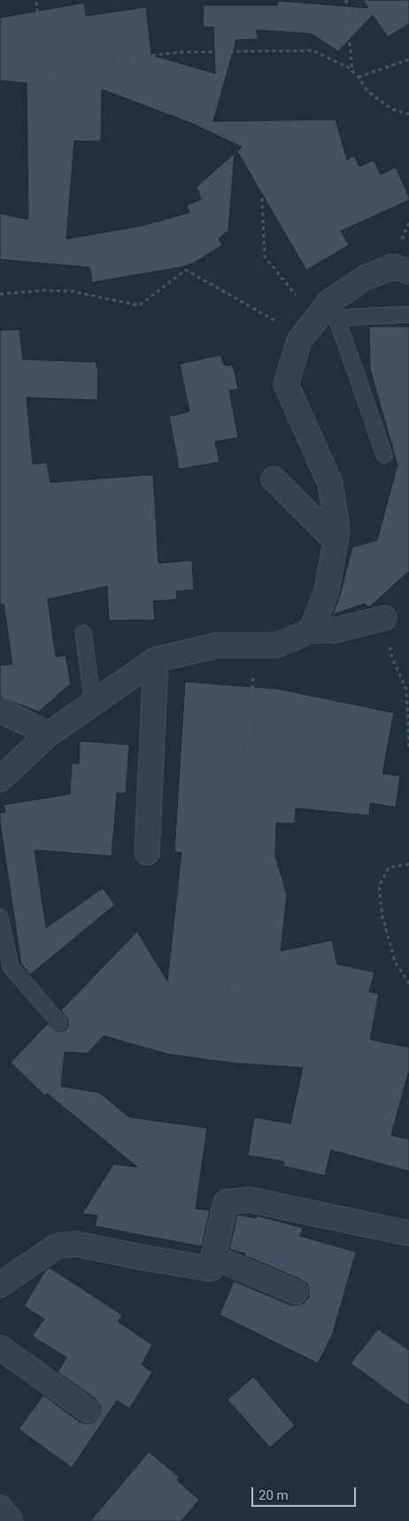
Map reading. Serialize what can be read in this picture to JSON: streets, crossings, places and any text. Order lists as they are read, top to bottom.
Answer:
{
  "scale_bar": "20 m"
}
